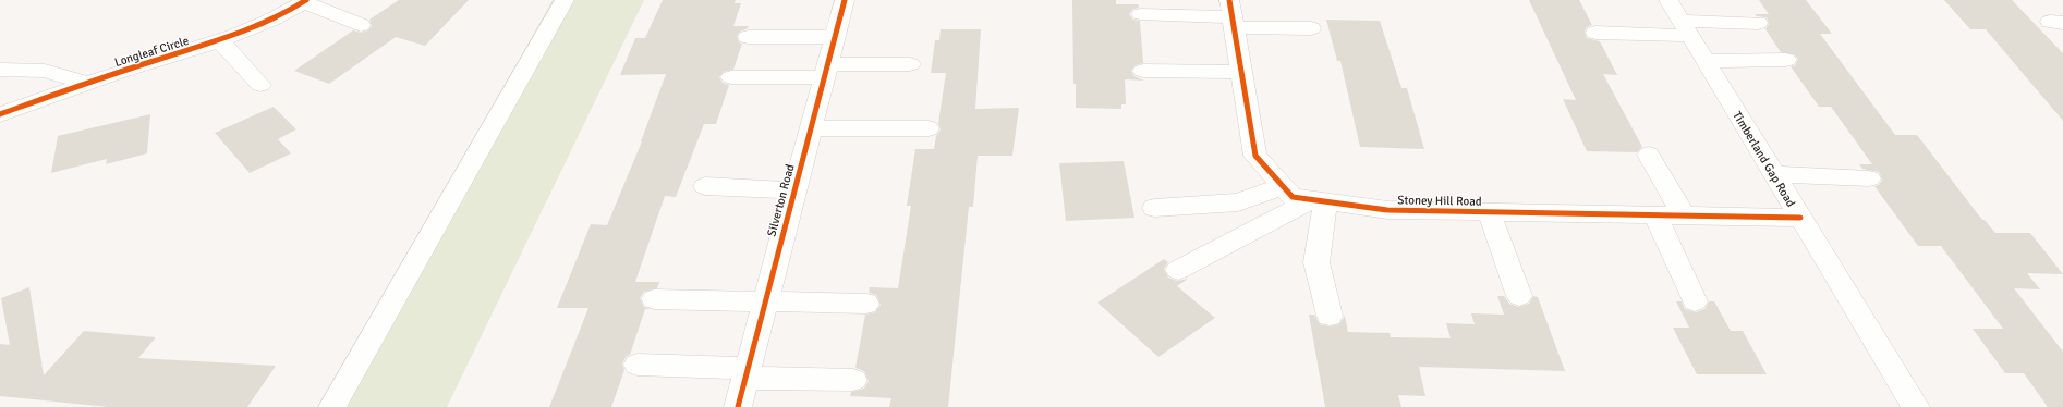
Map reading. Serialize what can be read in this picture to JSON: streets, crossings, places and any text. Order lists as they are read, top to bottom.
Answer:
{
  "streets": {
    "street": [
      "Longleaf Circle",
      "Timberland Gap Road",
      "Silverton Road",
      "Stoney Hill Road"
    ]
  },
  "crossings": [
    ["Timberland Gap Road", "Stoney Hill Road"]
  ]
}
